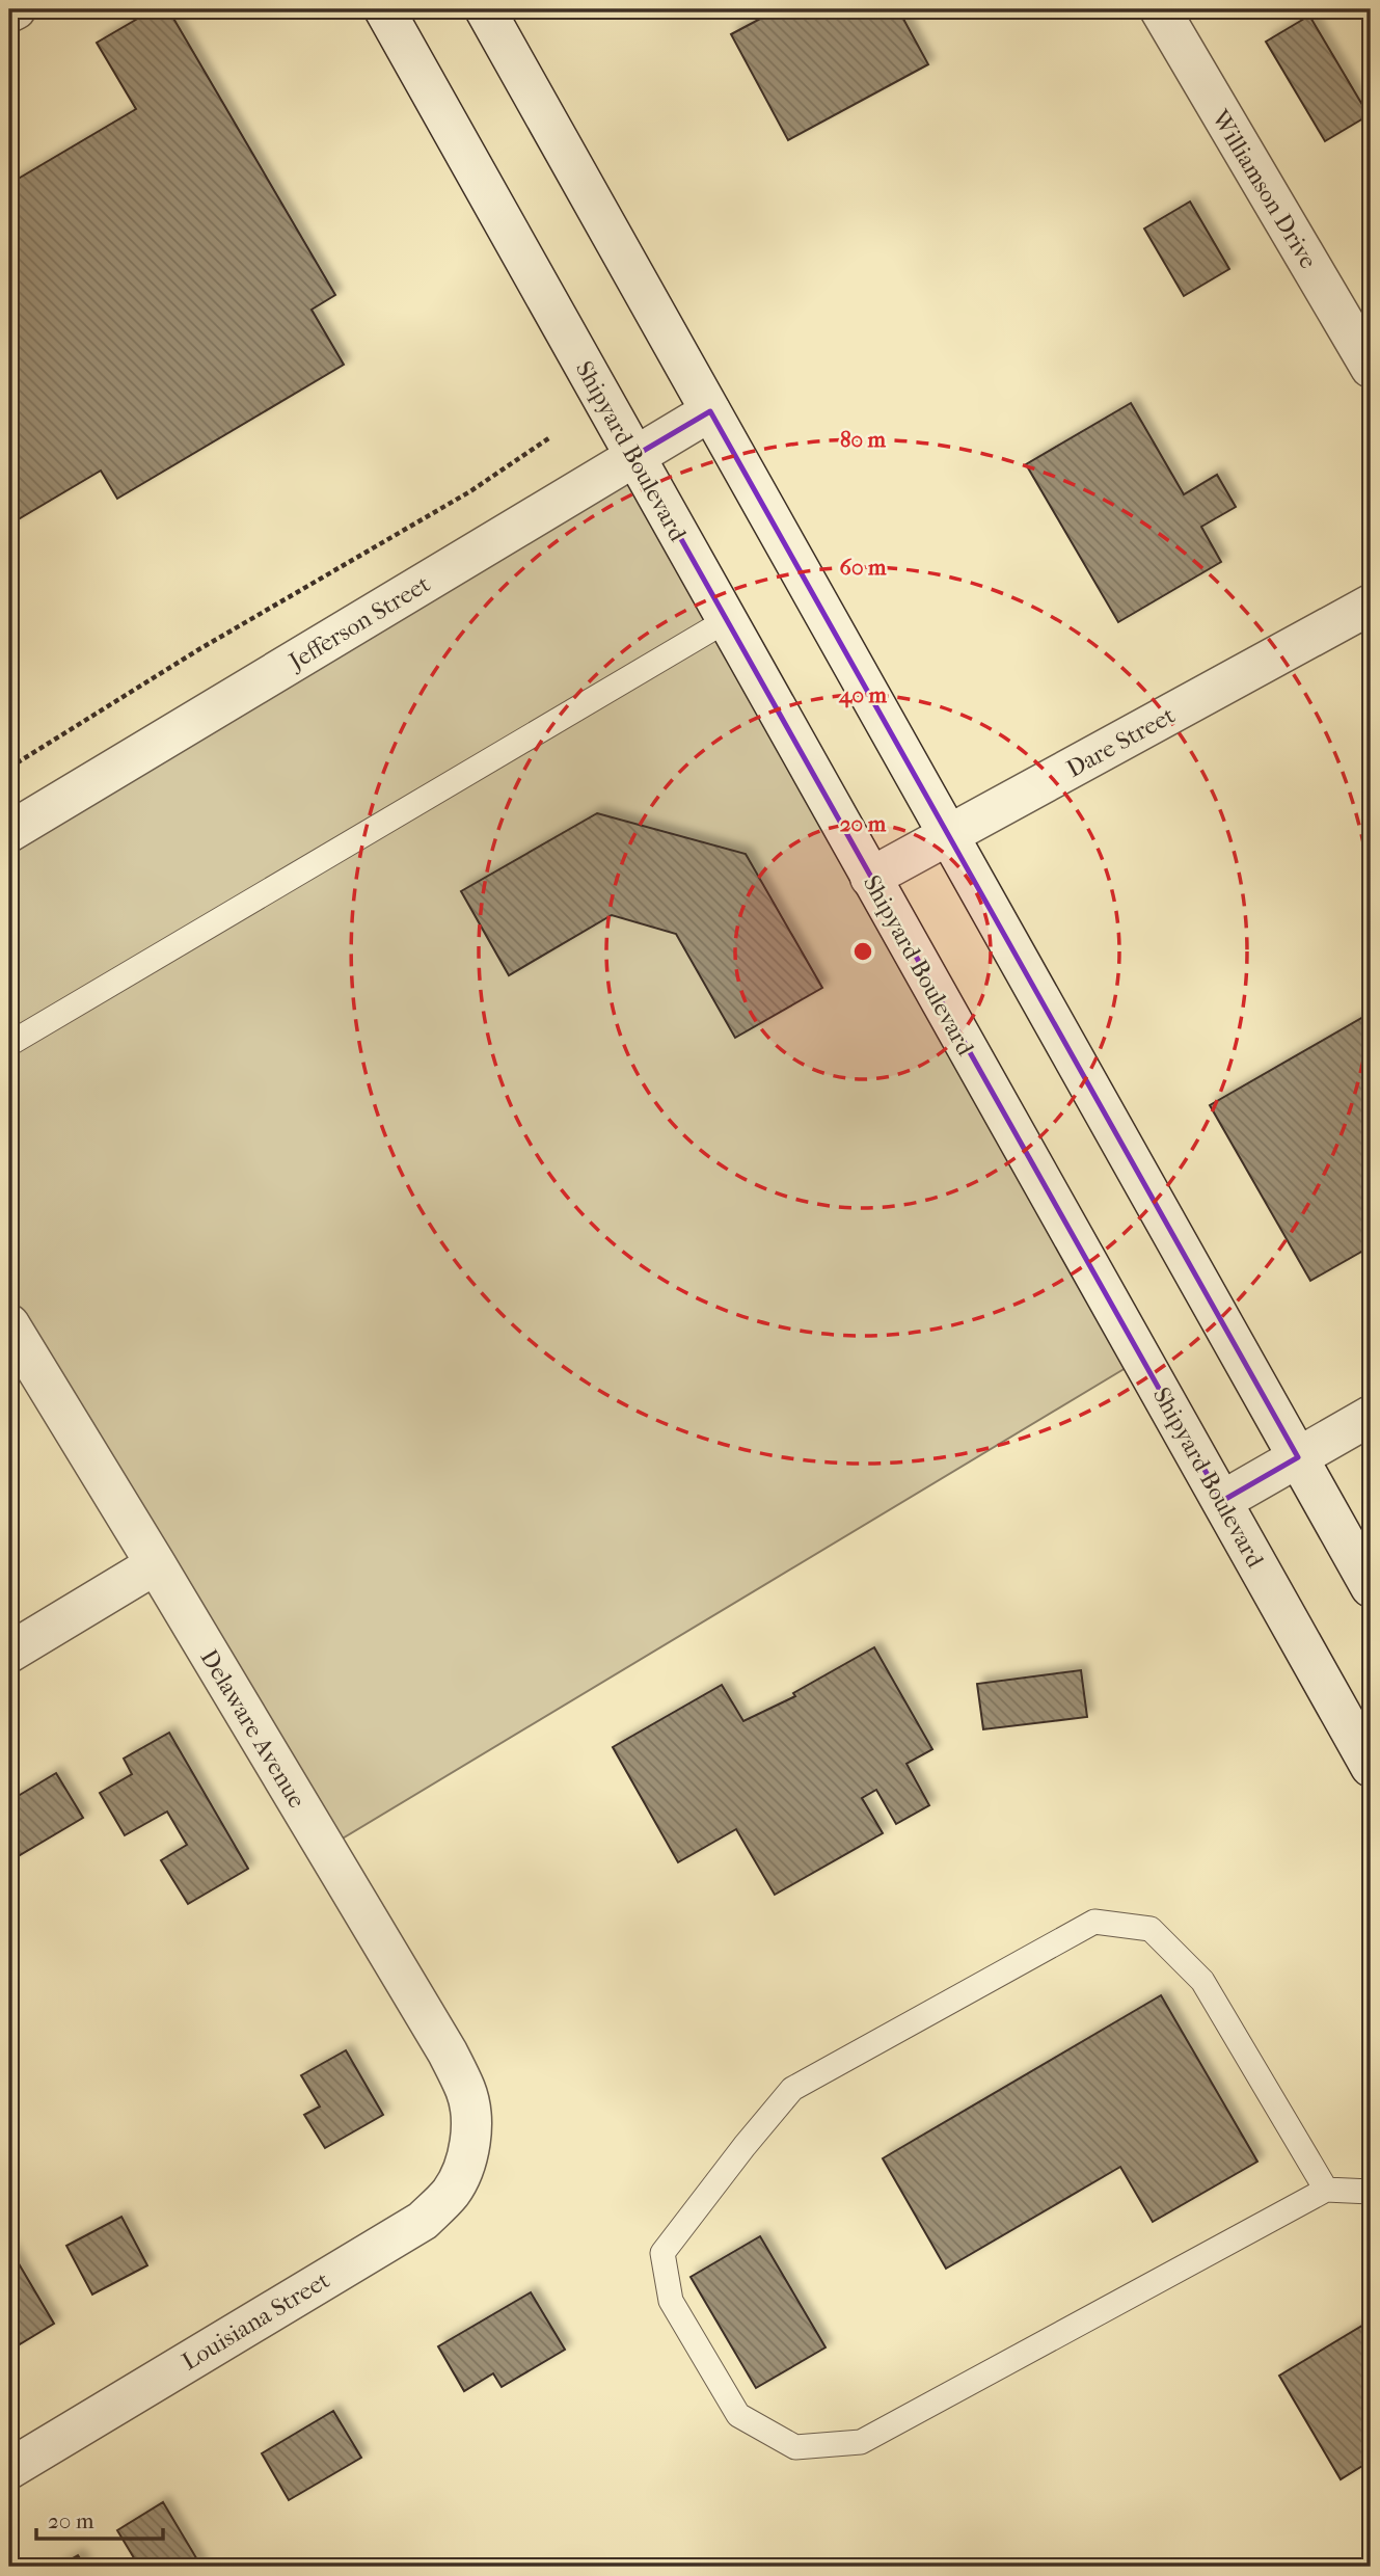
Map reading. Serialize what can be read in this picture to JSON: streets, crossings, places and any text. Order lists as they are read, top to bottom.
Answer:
{
  "streets": {
    "main road": [
      "Williamson Drive",
      "Shipyard Boulevard",
      "Jefferson Street",
      "Dare Street",
      "Delaware Avenue",
      "Louisiana Street"
    ]
  },
  "crossings": [
    ["Shipyard Boulevard", "Jefferson Street"],
    ["Shipyard Boulevard", "Dare Street"],
    ["Delaware Avenue", "Louisiana Street"]
  ],
  "scale_bar": "20 m",
  "rings": [
    "80 m",
    "60 m",
    "40 m",
    "20 m"
  ]
}
